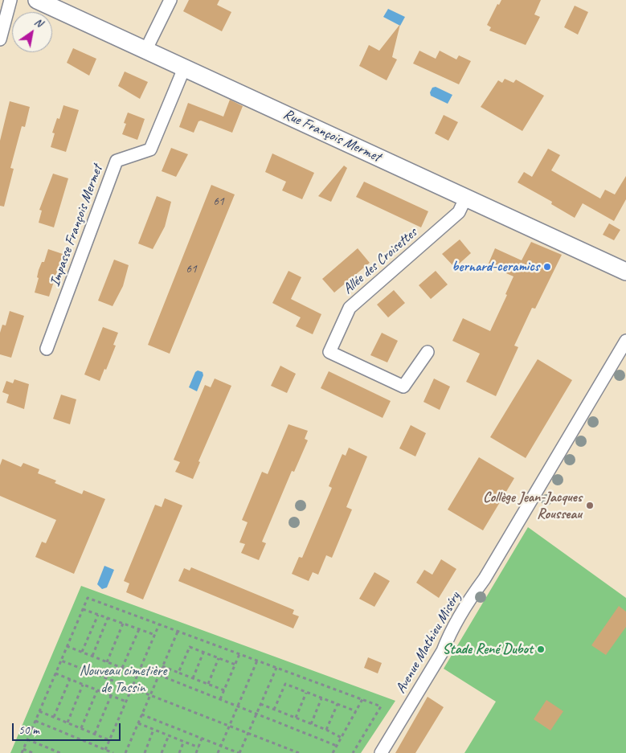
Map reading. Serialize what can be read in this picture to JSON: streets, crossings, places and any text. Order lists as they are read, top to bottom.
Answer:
{
  "streets": {
    "main road": ["Rue François Mermet"],
    "street": ["Impasse François Mermet", "Allée des Croisettes", "Avenue Mathieu Miséry"]
  },
  "crossings": [
    ["Rue François Mermet", "Impasse François Mermet"],
    ["Rue François Mermet", "Allée des Croisettes"]
  ],
  "parks": ["Nouveau cimetière de Tassin"],
  "places": ["bernard-ceramics", "Collège Jean-Jacques Rousseau", "Stade René Dubot"],
  "house_numbers": ["61", "61"],
  "scale_bar": "50 m",
  "north": "top right"
}
